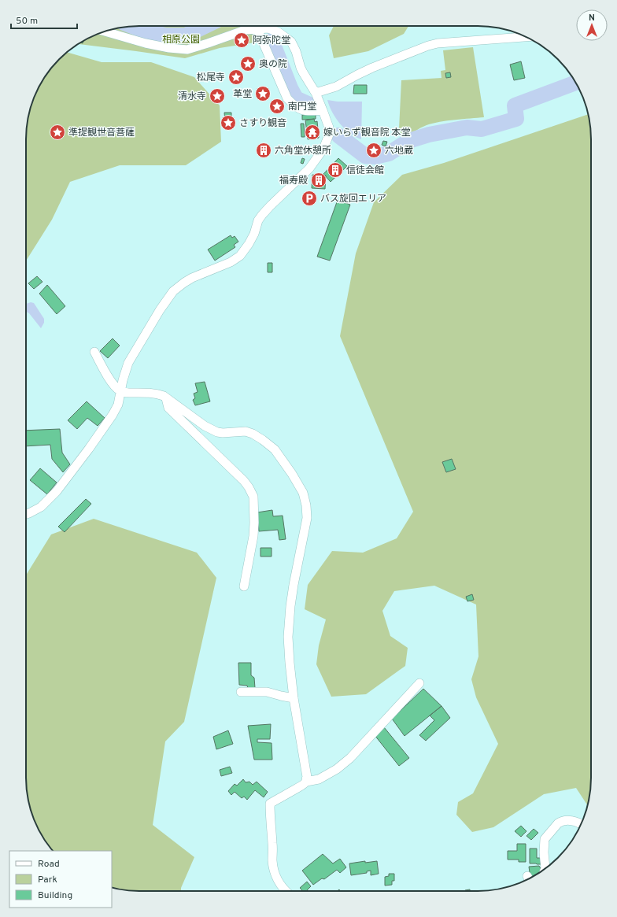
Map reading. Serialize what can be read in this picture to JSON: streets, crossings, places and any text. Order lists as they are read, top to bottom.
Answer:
{
  "parks": ["相原公園"],
  "places": {
    "place": [
      "阿弥陀堂",
      "奥の院",
      "松尾寺",
      "革堂",
      "清水寺",
      "南円堂",
      "さすり観音",
      "準提観世音菩薩",
      "六地蔵"
    ],
    "temple": ["嫁いらず観音院 本堂"],
    "building": ["六角堂休憩所", "信徒会館", "福寿殿"],
    "parking": ["バス旋回エリア"]
  },
  "legend": ["Road", "Park", "Building"],
  "scale_bar": "50 m",
  "north": "top"
}
